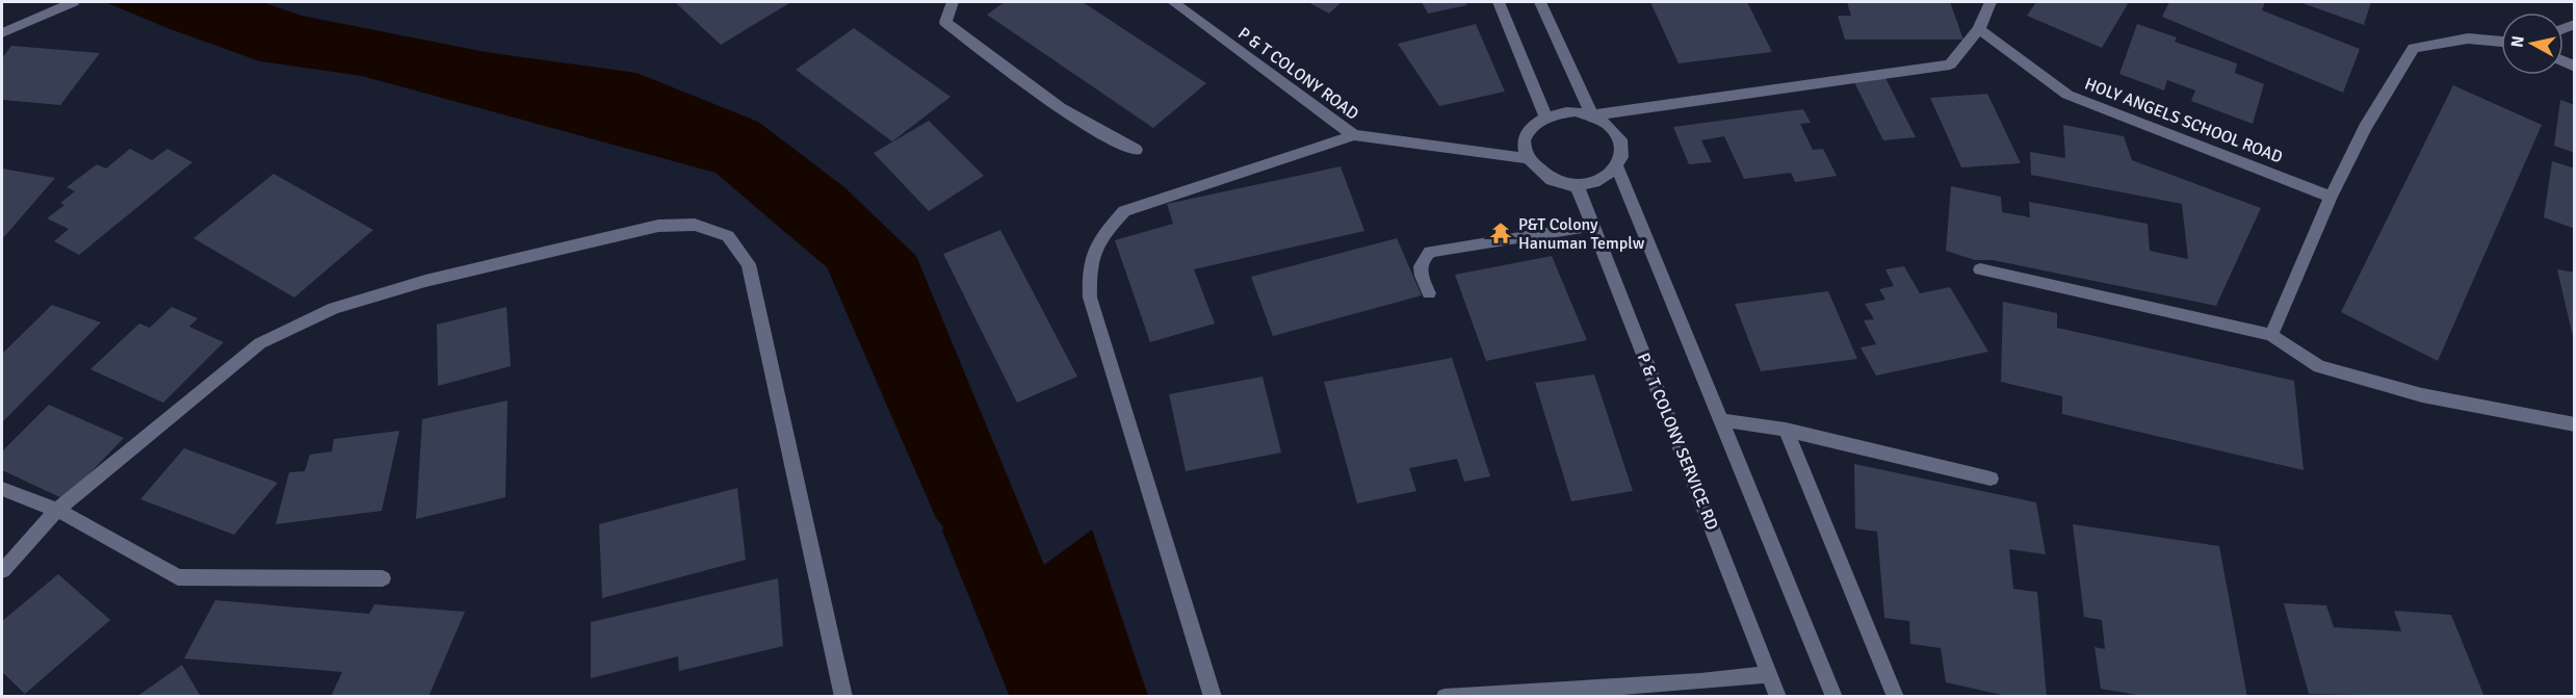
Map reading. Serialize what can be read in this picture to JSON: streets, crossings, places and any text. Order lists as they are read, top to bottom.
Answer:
{
  "streets": {
    "street": ["P & T COLONY ROAD", "HOLY ANGELS SCHOOL ROAD", "P & T COLONY SERVICE RD"]
  },
  "crossings": [
    ["P & T COLONY ROAD", "P & T COLONY SERVICE RD"]
  ],
  "places": {
    "temple": ["P&T Colony Hanuman Templw"]
  },
  "north": "left"
}
